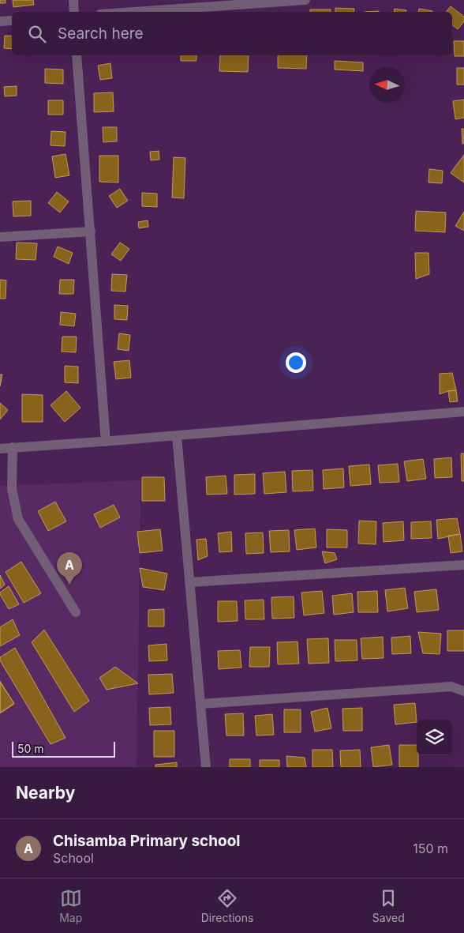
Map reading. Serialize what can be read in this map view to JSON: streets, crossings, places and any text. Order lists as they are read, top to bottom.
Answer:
{
  "scale_bar": "50 m",
  "north": "left",
  "page": {
    "search": "Search here",
    "pins": "A",
    "scale": "50 m",
    "heading": "Nearby",
    "list": [
      {
        "mark": "A",
        "name": "Chisamba Primary school",
        "note": "School",
        "value": "150 m"
      }
    ],
    "nav": ["Map", "Directions", "Saved"]
  }
}
